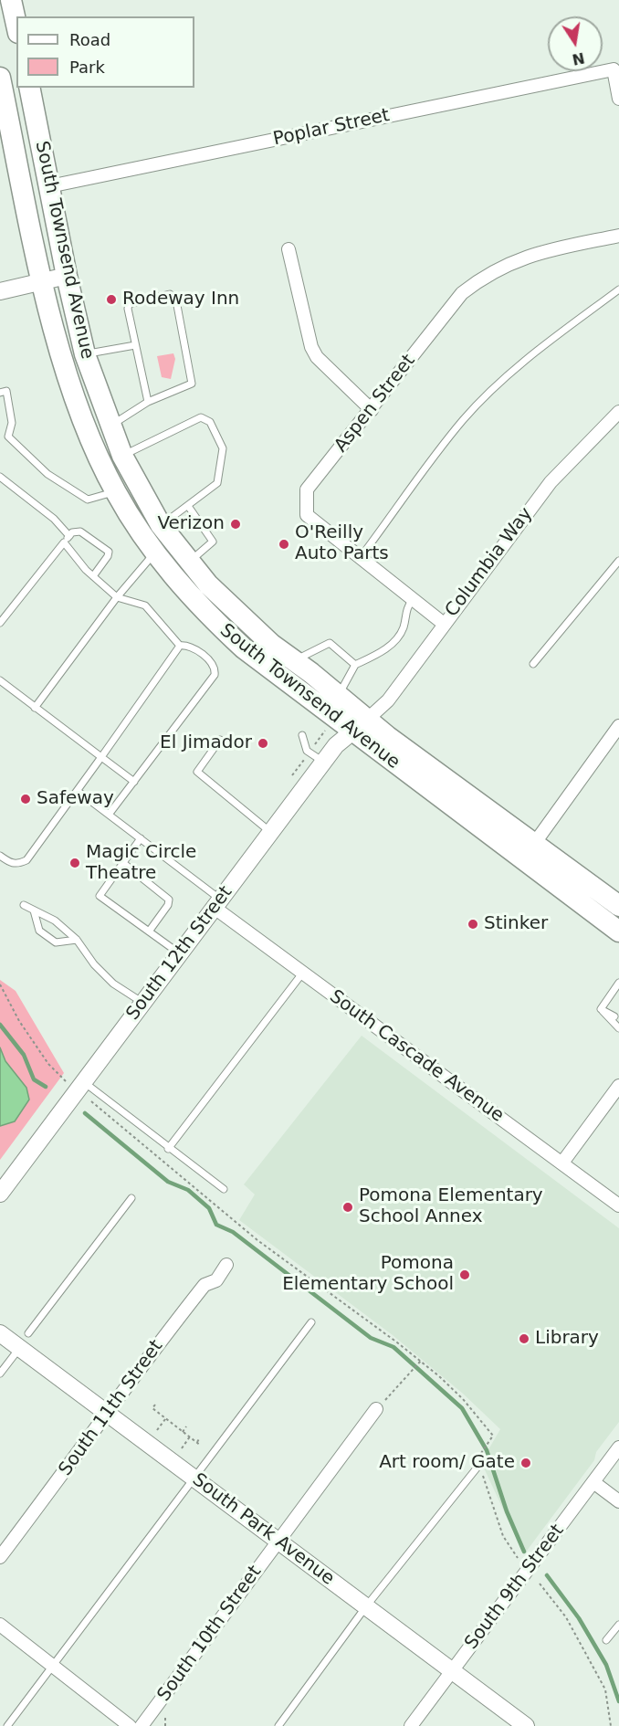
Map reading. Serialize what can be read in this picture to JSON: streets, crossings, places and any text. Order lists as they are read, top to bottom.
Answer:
{
  "streets": {
    "highway": ["South Townsend Avenue"],
    "street": [
      "Poplar Street",
      "Aspen Street",
      "Columbia Way",
      "South 12th Street",
      "South Cascade Avenue",
      "South 11th Street",
      "South Park Avenue",
      "South 9th Street",
      "South 10th Street"
    ]
  },
  "crossings": [
    ["Poplar Street", "South Townsend Avenue"],
    ["South Townsend Avenue", "Columbia Way"],
    ["South Townsend Avenue", "South 12th Street"],
    ["Aspen Street", "Columbia Way"],
    ["Columbia Way", "South 12th Street"],
    ["South 12th Street", "South Cascade Avenue"],
    ["South 11th Street", "South Park Avenue"],
    ["South Park Avenue", "South 9th Street"],
    ["South Park Avenue", "South 10th Street"]
  ],
  "places": [
    "Rodeway Inn",
    "Verizon",
    "O'Reilly Auto Parts",
    "El Jimador",
    "Safeway",
    "Magic Circle Theatre",
    "Stinker",
    "Pomona Elementary School Annex",
    "Pomona Elementary School",
    "Library",
    "Art room/ Gate"
  ],
  "legend": ["Road", "Park"],
  "north": "bottom"
}
